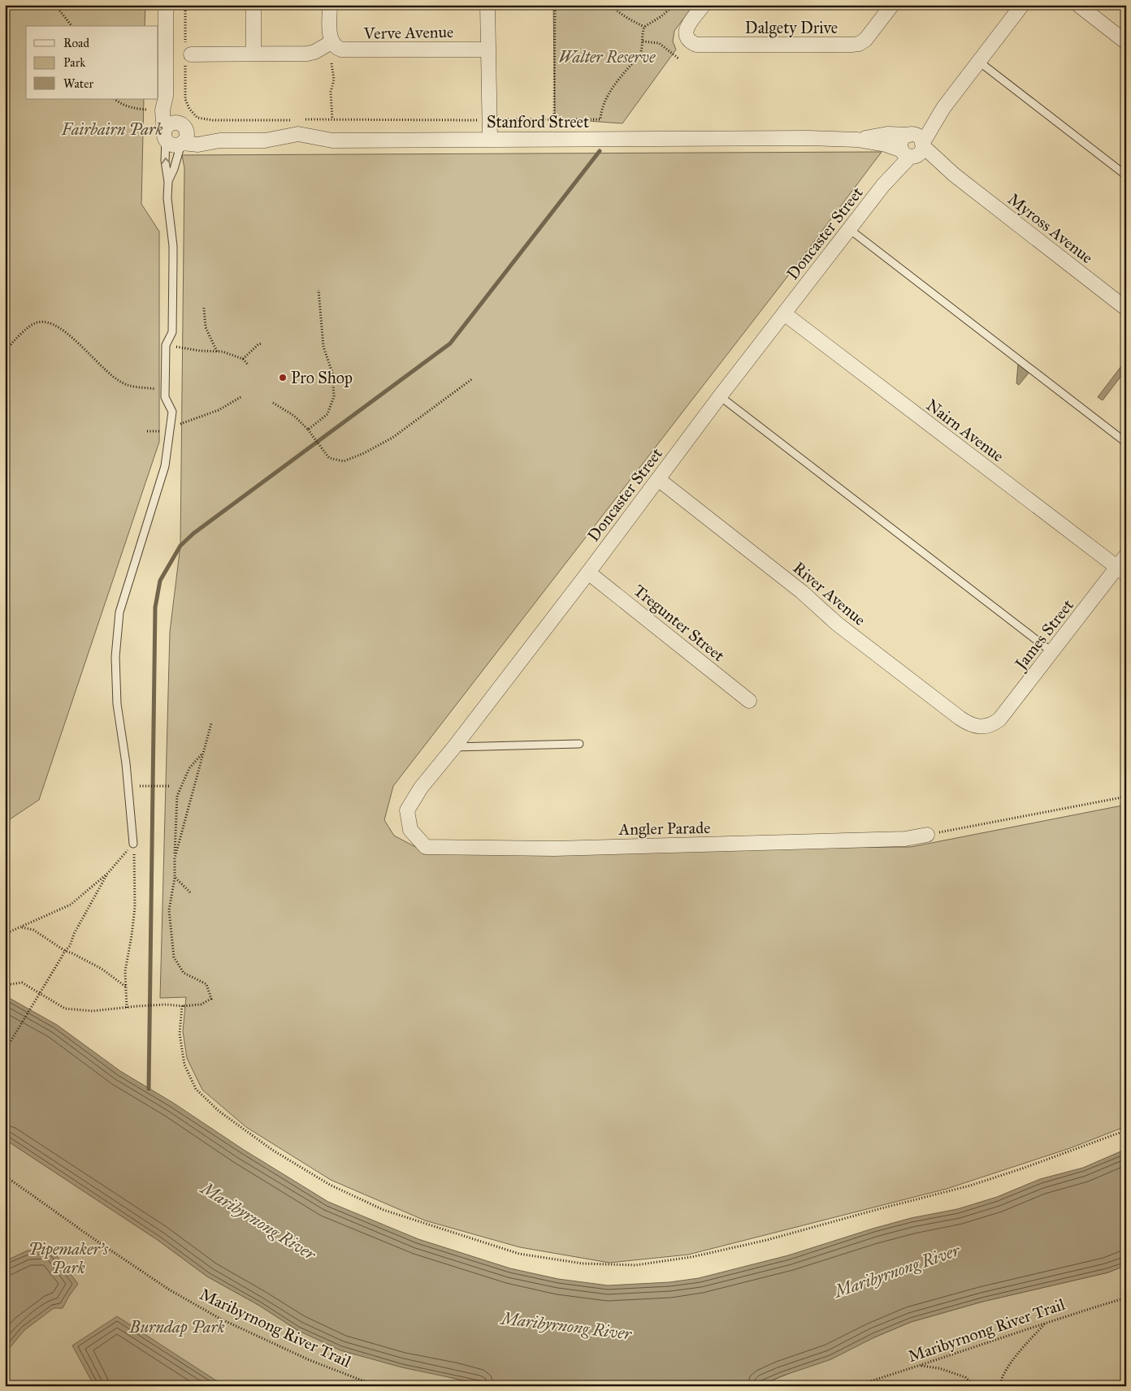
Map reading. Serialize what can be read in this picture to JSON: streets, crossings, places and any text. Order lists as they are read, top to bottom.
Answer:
{
  "streets": {
    "street": [
      "Dalgety Drive",
      "Verve Avenue",
      "Stanford Street",
      "Myross Avenue",
      "Doncaster Street",
      "Nairn Avenue",
      "River Avenue",
      "Tregunter Street",
      "James Street",
      "Angler Parade"
    ],
    "path": ["Maribyrnong River Trail"]
  },
  "crossings": [
    ["Stanford Street", "Myross Avenue"],
    ["Stanford Street", "Doncaster Street"],
    ["Myross Avenue", "Doncaster Street"],
    ["Doncaster Street", "Nairn Avenue"],
    ["Doncaster Street", "River Avenue"],
    ["Doncaster Street", "Tregunter Street"],
    ["Doncaster Street", "Angler Parade"],
    ["Nairn Avenue", "James Street"],
    ["River Avenue", "James Street"]
  ],
  "water": ["Maribyrnong River"],
  "parks": [
    "Walter Reserve",
    "Fairbairn Park",
    "Pipemaker's Park",
    "Burndap Park"
  ],
  "places": ["Pro Shop"],
  "legend": ["Road", "Park", "Water"]
}
